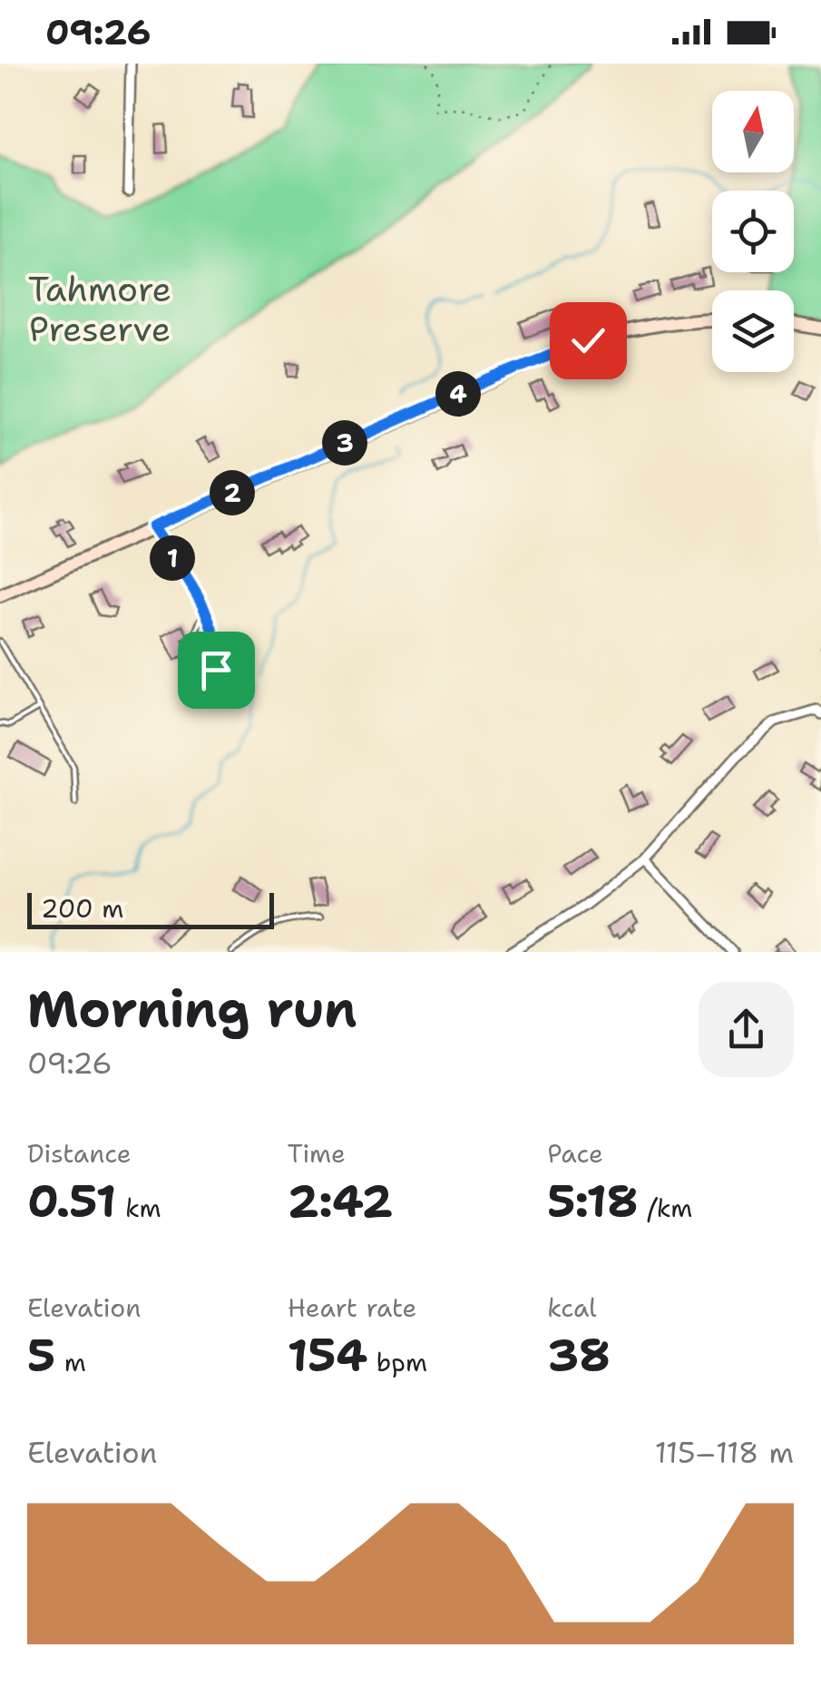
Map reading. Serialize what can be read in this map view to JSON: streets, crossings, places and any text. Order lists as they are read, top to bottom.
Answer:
{
  "parks": ["Tahmore Preserve"],
  "scale_bar": "200 m",
  "north": "top",
  "page": {
    "status": "09:26",
    "pins": [
      "4",
      "3",
      "2",
      "1"
    ],
    "scale": "200 m",
    "heading": ["Morning run", "09:26"],
    "stats": [
      ["Distance", "0.51 km"],
      ["Time", "2:42"],
      ["Pace", "5:18 /km"],
      ["Elevation", "5 m"],
      ["Heart rate", "154 bpm"],
      ["kcal", "38"]
    ],
    "chart": ["Elevation", "115–118 m"]
  }
}
